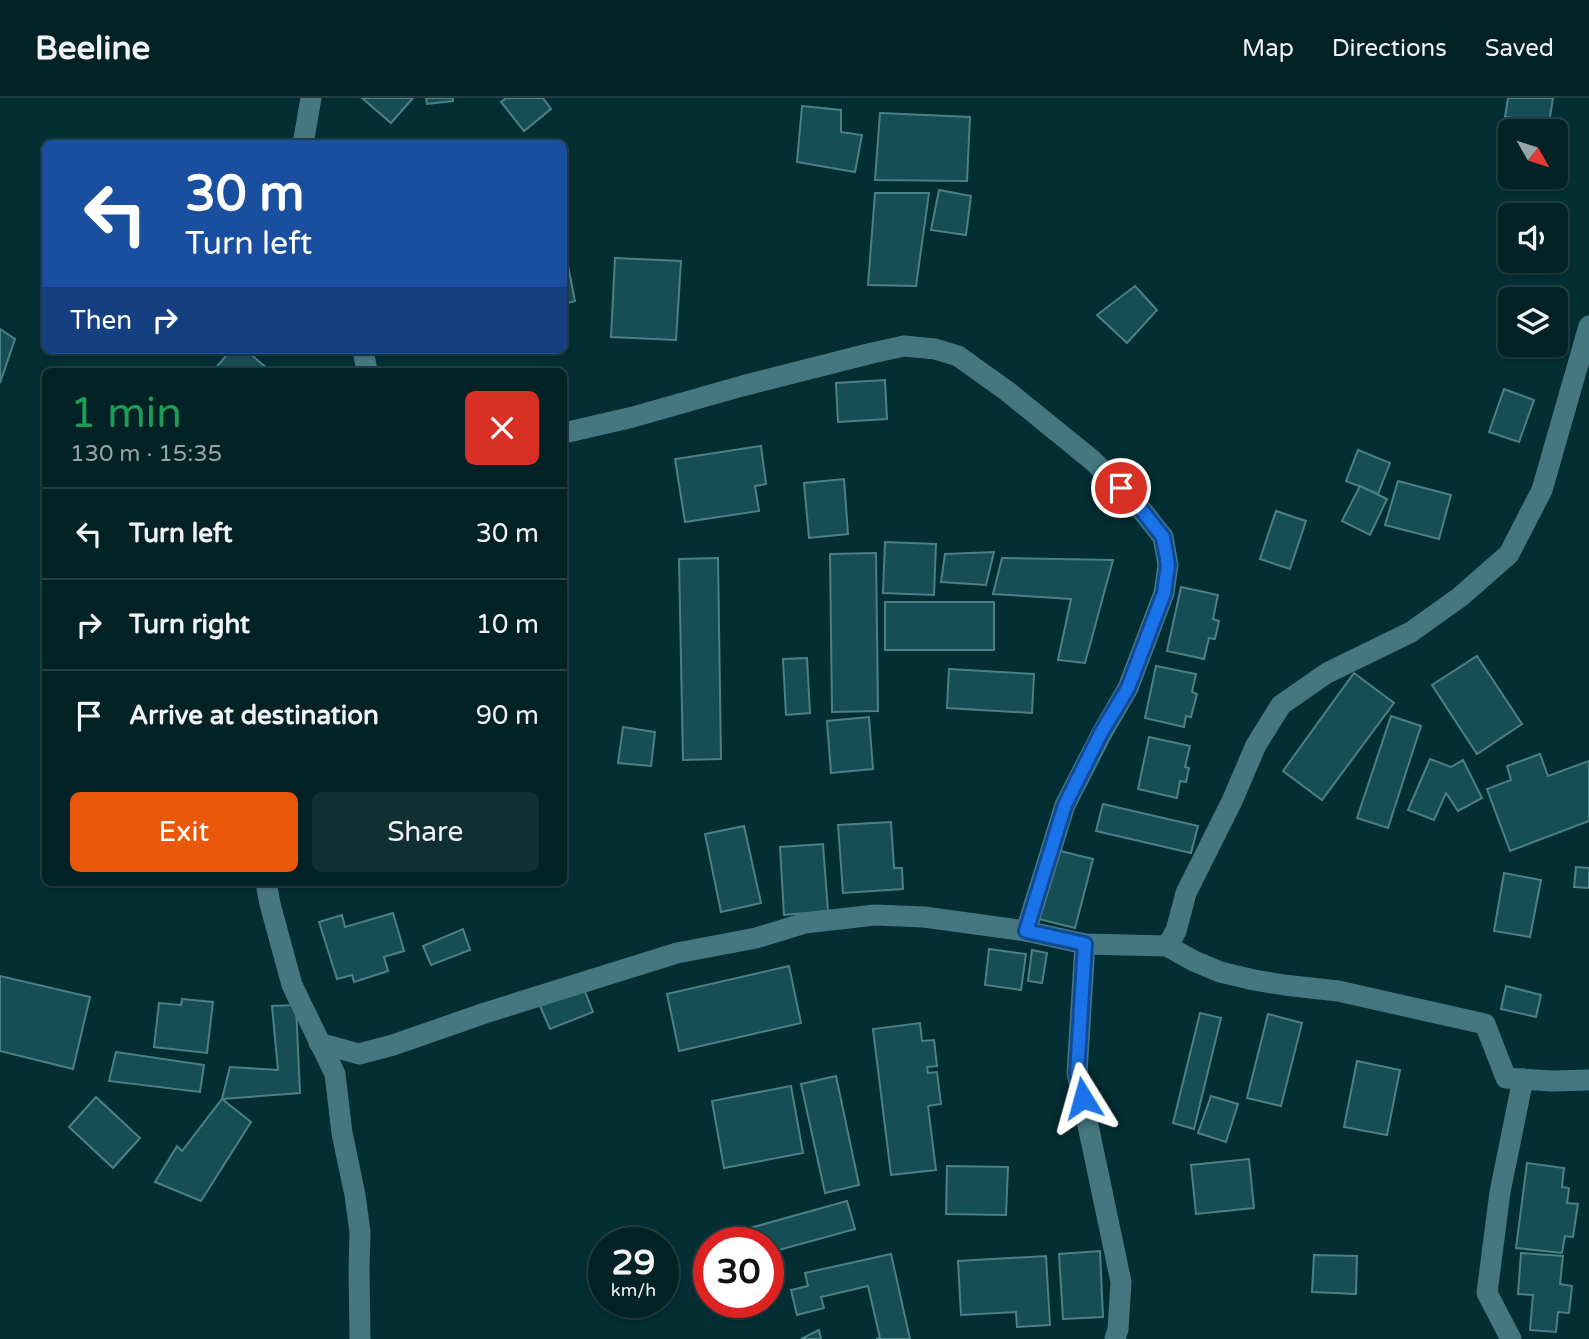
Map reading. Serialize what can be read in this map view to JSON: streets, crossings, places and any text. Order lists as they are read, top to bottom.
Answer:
{
  "north": "bottom right",
  "page": {
    "header": "Beeline",
    "nav": ["Map", "Directions", "Saved"],
    "turn": ["30 m", "Turn left"],
    "then": "Then",
    "heading": ["1 min", "130 m · 15:35"],
    "list": [
      {
        "name": "Turn left",
        "value": "30 m"
      },
      {
        "name": "Turn right",
        "value": "10 m"
      },
      {
        "name": "Arrive at destination",
        "value": "90 m"
      }
    ],
    "buttons": ["Exit", "Share"],
    "speed": "29 km/h",
    "limit": "30"
  }
}
